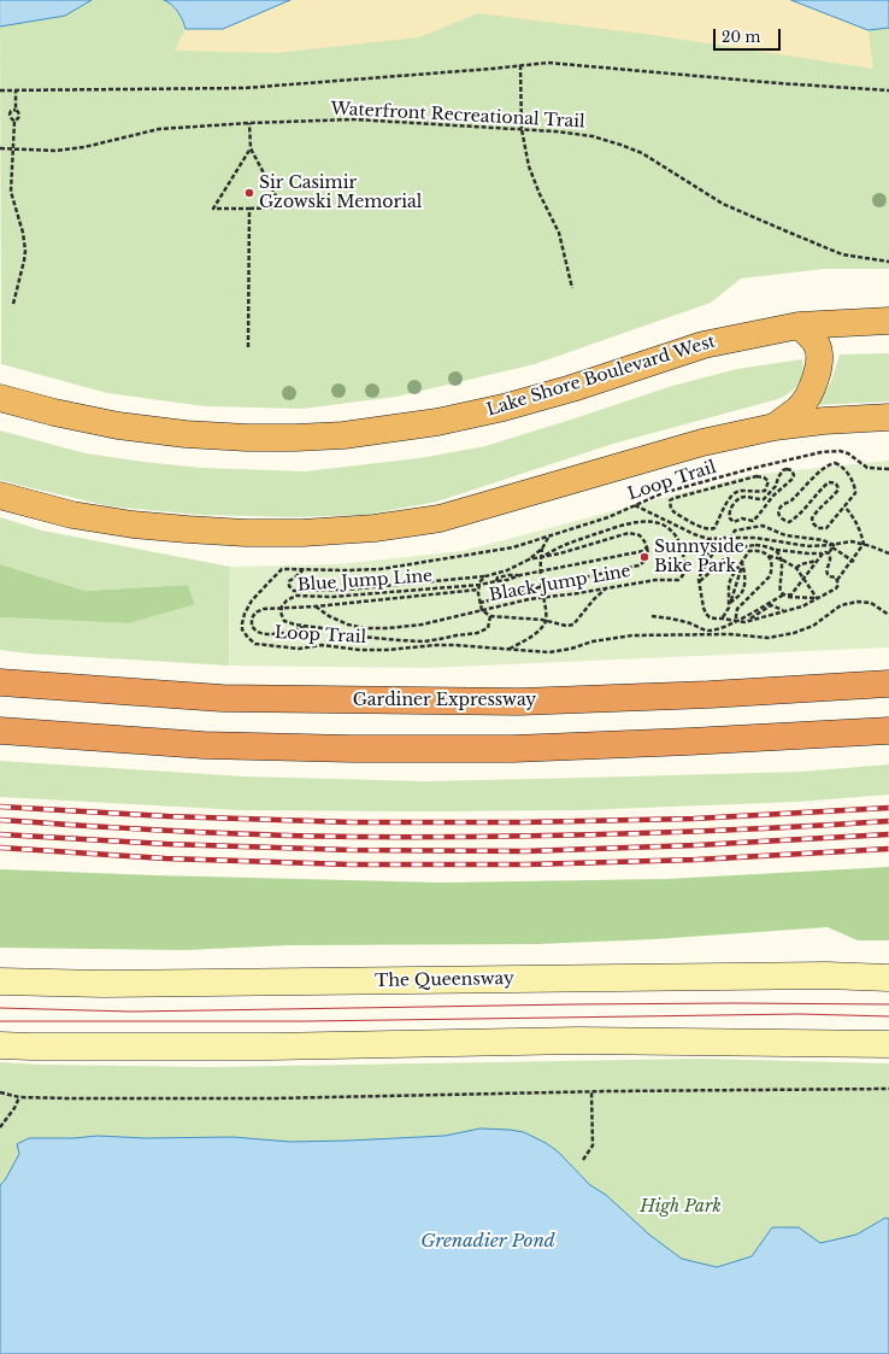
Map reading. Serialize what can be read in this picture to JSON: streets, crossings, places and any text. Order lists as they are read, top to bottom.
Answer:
{
  "streets": {
    "highway": ["Lake Shore Boulevard West", "Gardiner Expressway"],
    "main road": ["The Queensway"],
    "path": [
      "Waterfront Recreational Trail",
      "Loop Trail",
      "Blue Jump Line",
      "Black Jump Line"
    ]
  },
  "crossings": [
    ["Blue Jump Line", "Black Jump Line"]
  ],
  "water": ["Grenadier Pond"],
  "parks": ["High Park"],
  "places": ["Sir Casimir Gzowski Memorial", "Sunnyside Bike Park"],
  "scale_bar": "20 m"
}
